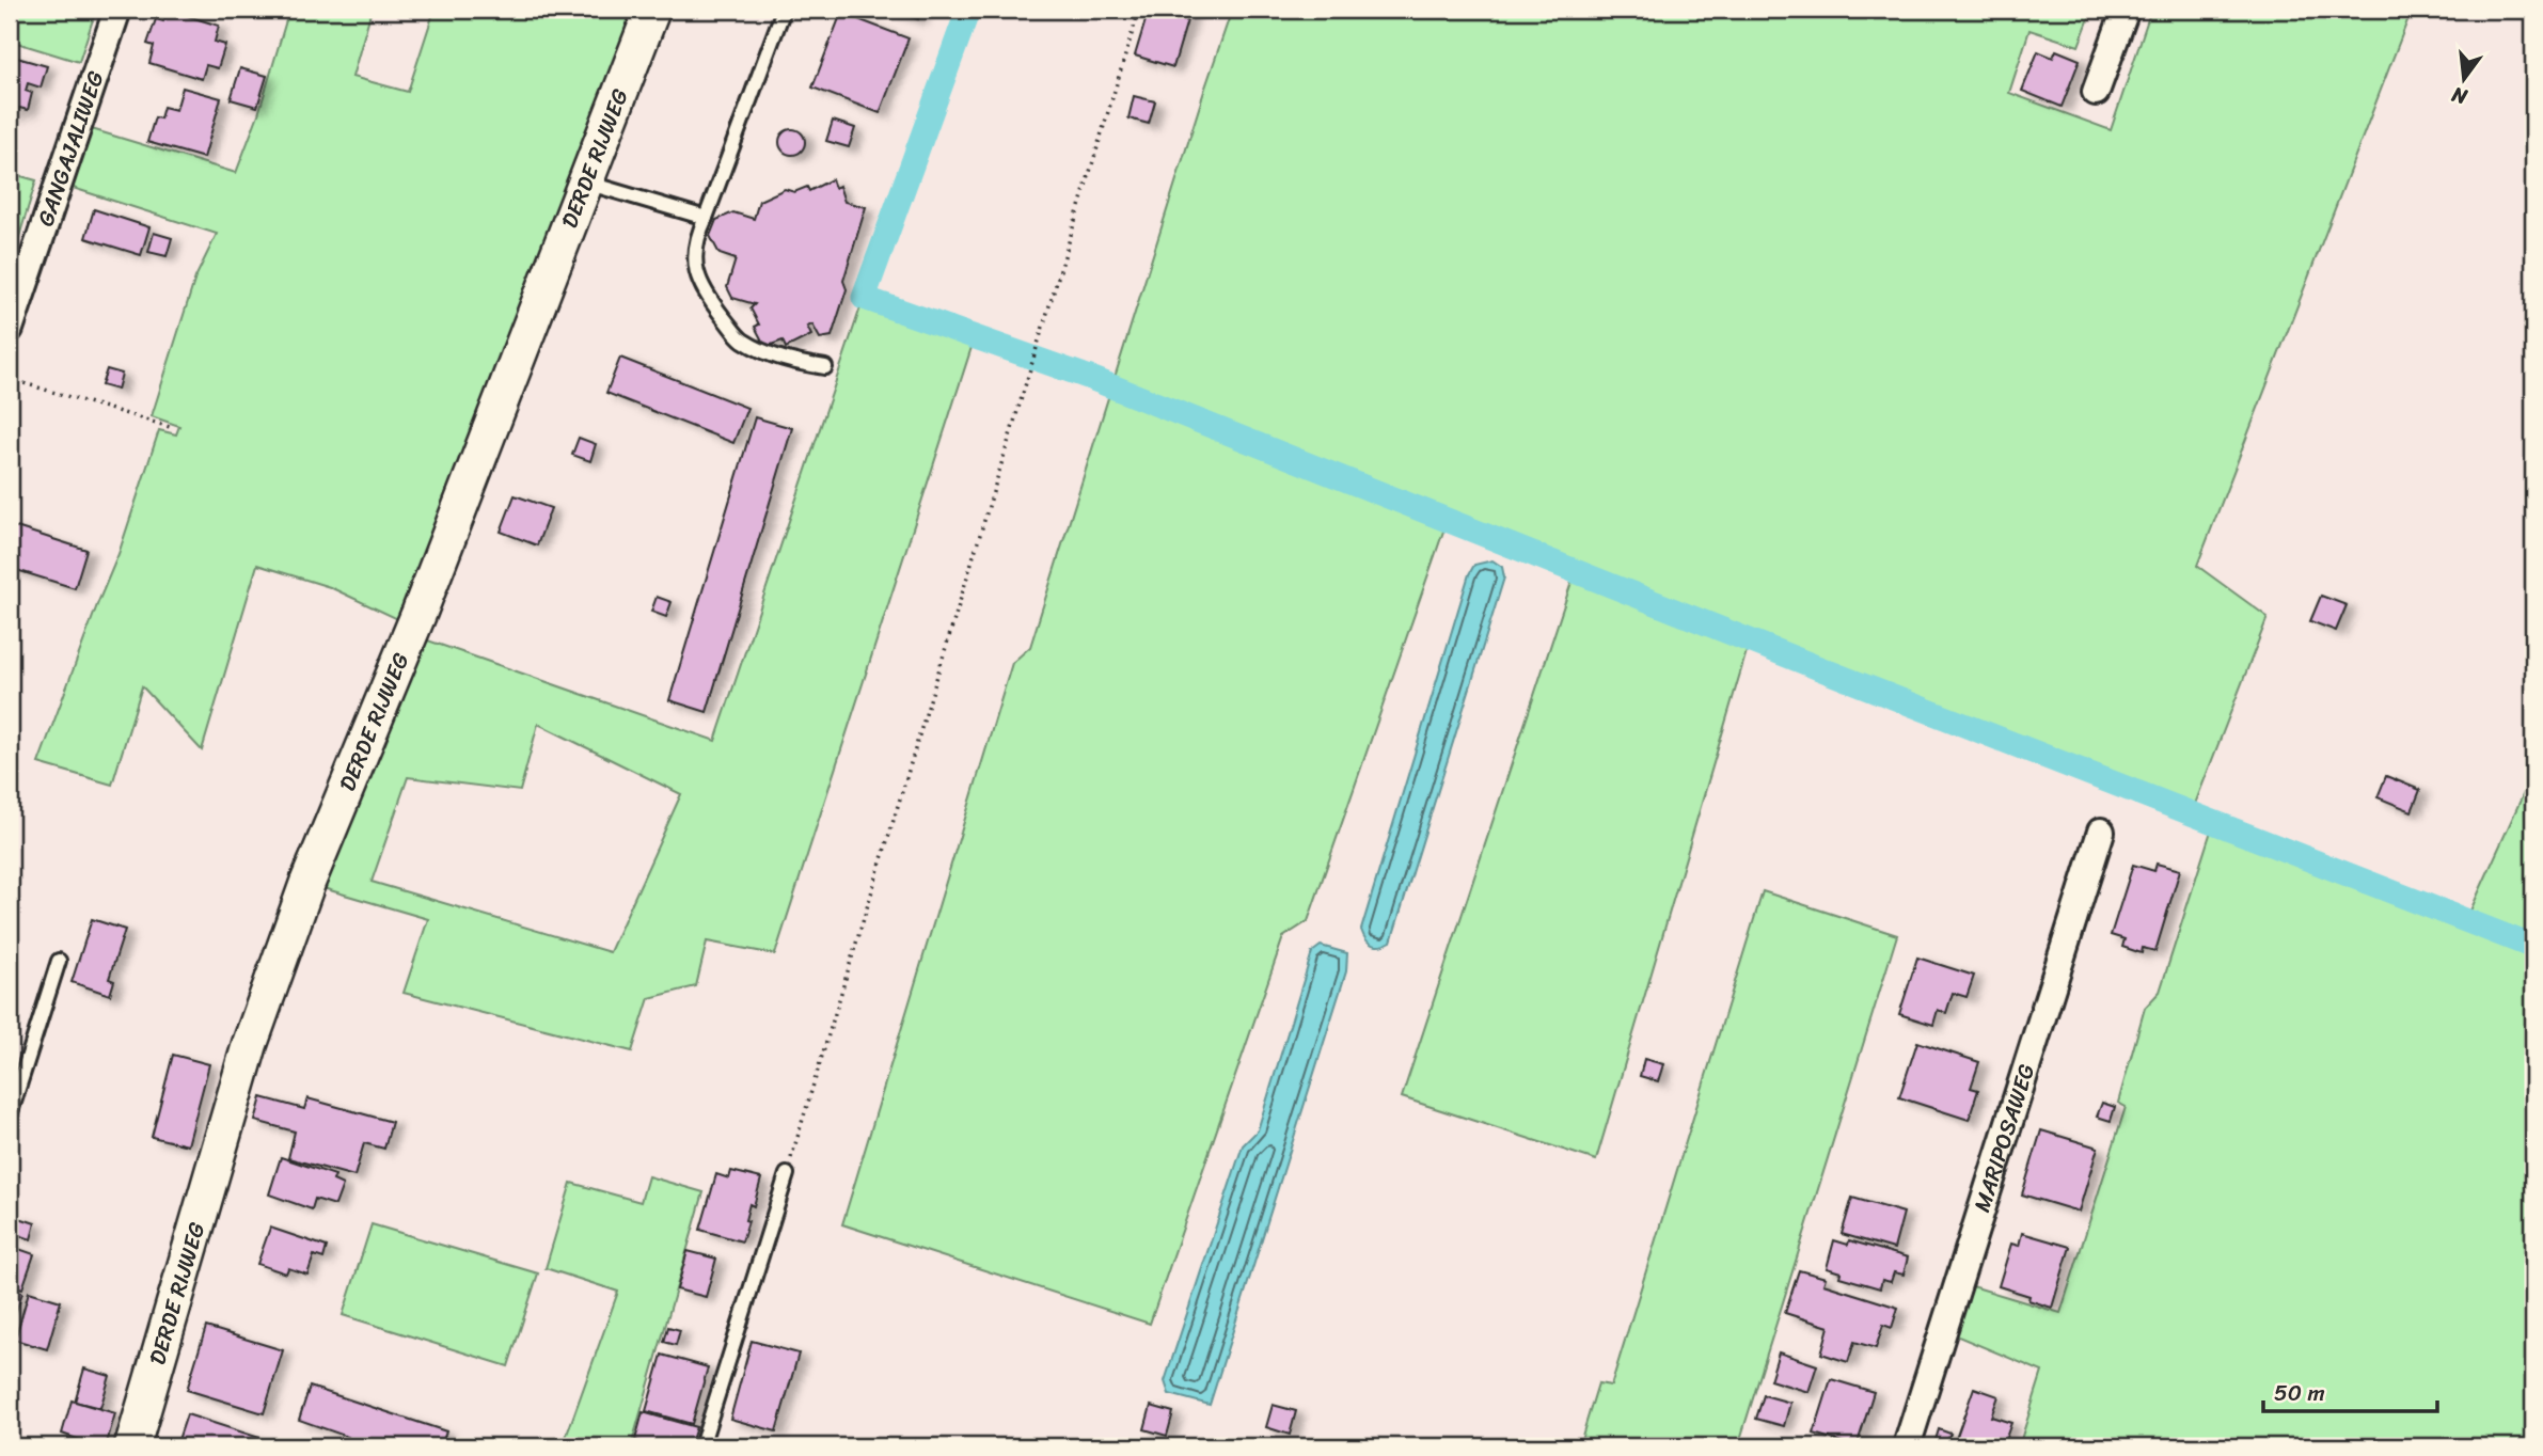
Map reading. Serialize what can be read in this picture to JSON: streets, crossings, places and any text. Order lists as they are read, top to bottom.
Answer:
{
  "streets": {
    "street": ["GANGAJALIWEG", "DERDE RIJWEG", "MARIPOSAWEG"]
  },
  "scale_bar": "50 m",
  "north": "bottom"
}
